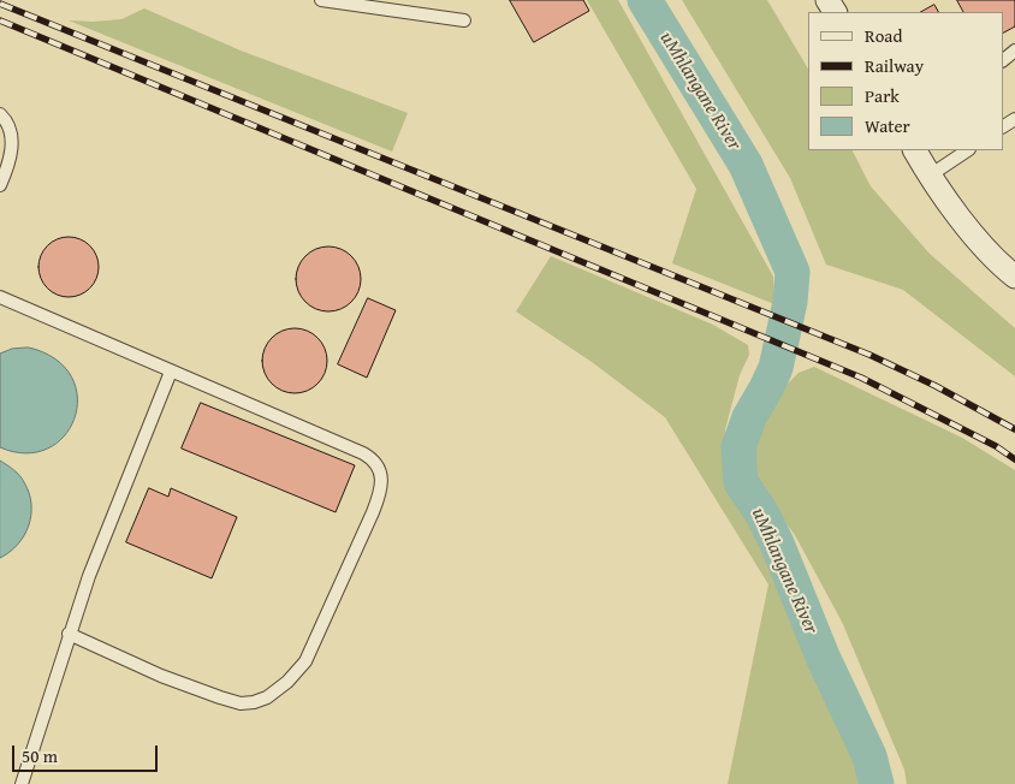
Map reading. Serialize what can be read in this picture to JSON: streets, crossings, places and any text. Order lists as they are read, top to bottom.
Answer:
{
  "water": ["uMhlangane River"],
  "legend": [
    "Road",
    "Railway",
    "Park",
    "Water"
  ],
  "scale_bar": "50 m"
}
